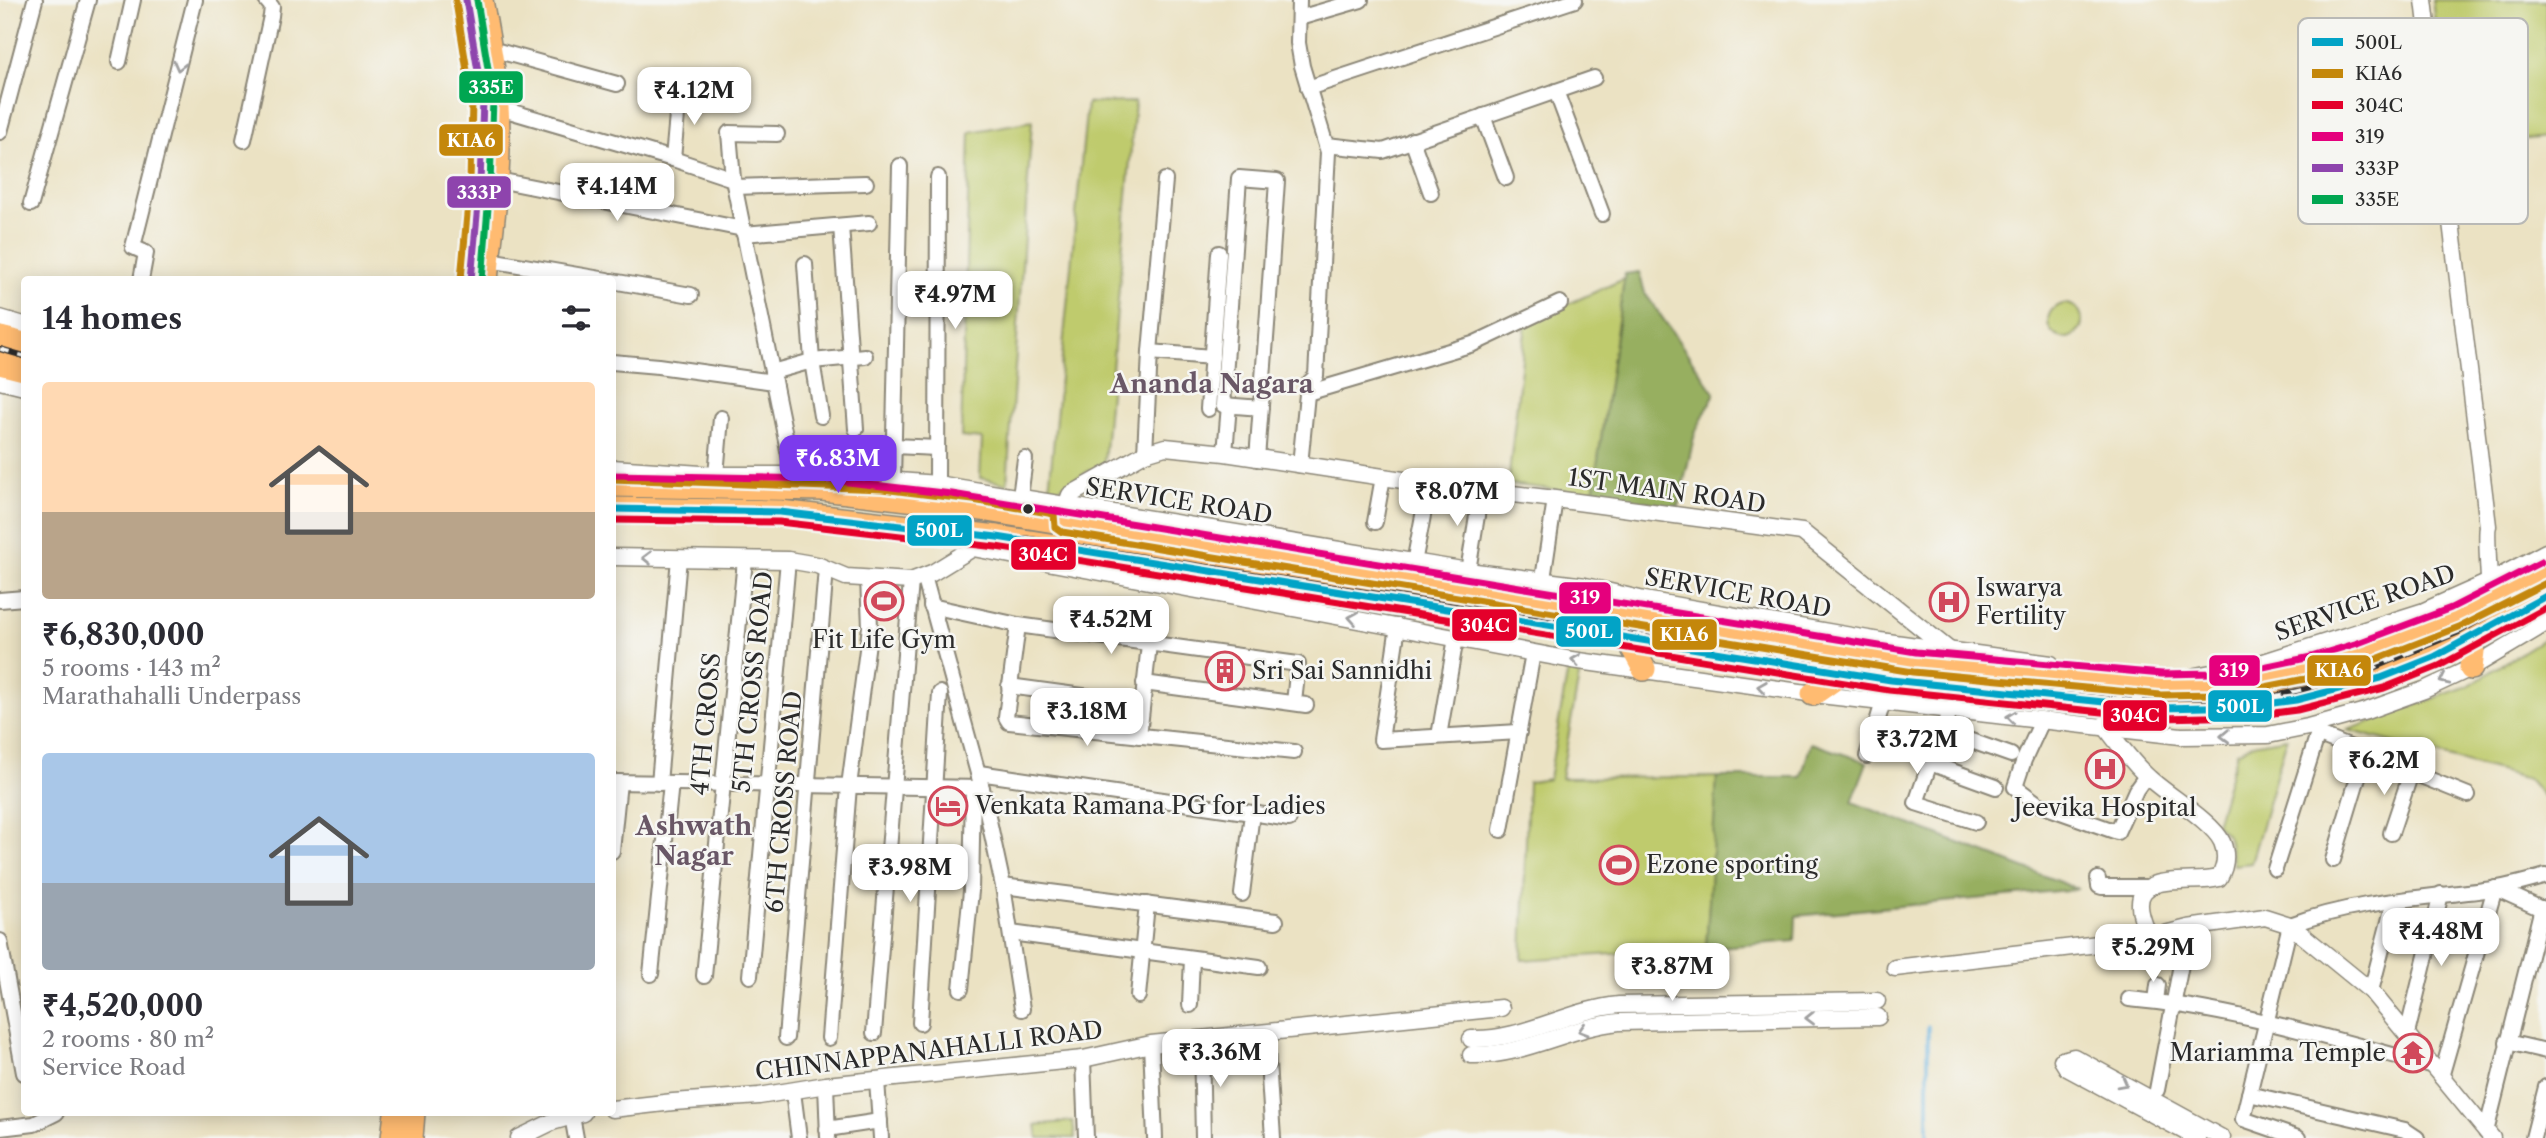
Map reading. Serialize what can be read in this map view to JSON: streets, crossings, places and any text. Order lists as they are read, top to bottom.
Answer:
{
  "streets": {
    "street": [
      "1ST MAIN ROAD",
      "SERVICE ROAD",
      "5TH CROSS ROAD",
      "4TH CROSS",
      "6TH CROSS ROAD",
      "CHINNAPPANAHALLI ROAD"
    ]
  },
  "crossings": [
    ["1ST MAIN ROAD", "SERVICE ROAD"]
  ],
  "districts": ["Ananda Nagara", "Ashwath Nagar"],
  "places": {
    "sports": ["Fit Life Gym", "Ezone sporting"],
    "hospital": ["Iswarya Fertility", "Jeevika Hospital"],
    "building": ["Sri Sai Sannidhi"],
    "hotel": ["Venkata Ramana PG for Ladies"],
    "temple": ["Mariamma Temple"]
  },
  "lines": [
    "transit line 333P",
    "transit line 335E",
    "transit line KIA6",
    "transit line 319",
    "transit line 500L",
    "transit line 304C"
  ],
  "legend": [
    "500L",
    "KIA6",
    "304C",
    "319",
    "333P",
    "335E"
  ],
  "page": {
    "price": [
      "₹4.12M",
      "₹4.14M",
      "₹4.97M",
      "₹6.83M",
      "₹8.07M",
      "₹4.52M",
      "₹3.18M",
      "₹3.72M",
      "₹6.2M",
      "₹3.98M",
      "₹4.48M",
      "₹5.29M",
      "₹3.87M",
      "₹3.36M"
    ],
    "heading": "14 homes",
    "list": [
      {
        "name": "₹6,830,000",
        "note": "5 rooms · 143 m² · Marathahalli Underpass"
      },
      {
        "name": "₹4,520,000",
        "note": "2 rooms · 80 m² · Service Road"
      }
    ]
  }
}
